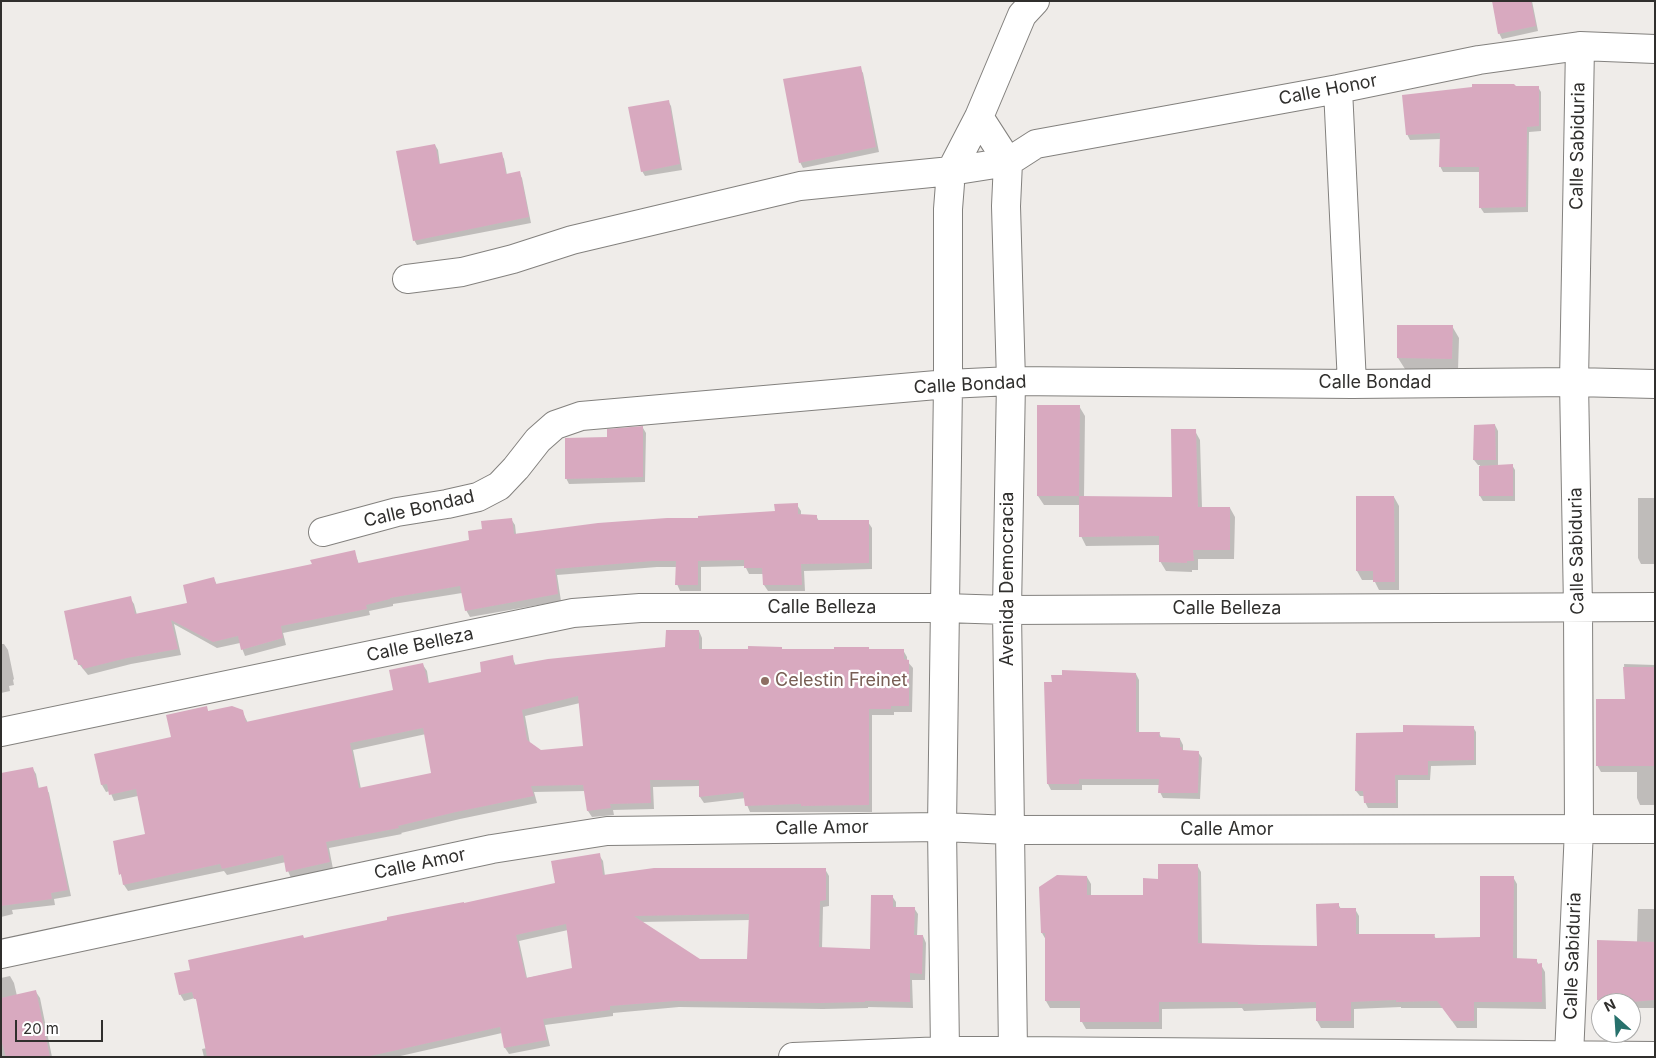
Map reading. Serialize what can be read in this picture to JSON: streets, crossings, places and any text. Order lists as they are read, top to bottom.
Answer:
{
  "streets": {
    "street": [
      "Calle Honor",
      "Calle Sabiduria",
      "Calle Bondad",
      "Avenida Democracia",
      "Calle Belleza",
      "Calle Amor"
    ]
  },
  "crossings": [
    ["Calle Honor", "Calle Sabiduria"],
    ["Calle Honor", "Avenida Democracia"],
    ["Calle Sabiduria", "Calle Bondad"],
    ["Calle Sabiduria", "Calle Belleza"],
    ["Calle Sabiduria", "Calle Amor"],
    ["Calle Bondad", "Avenida Democracia"],
    ["Avenida Democracia", "Calle Belleza"],
    ["Avenida Democracia", "Calle Amor"]
  ],
  "places": ["Celestin Freinet"],
  "scale_bar": "20 m",
  "north": "top left"
}
